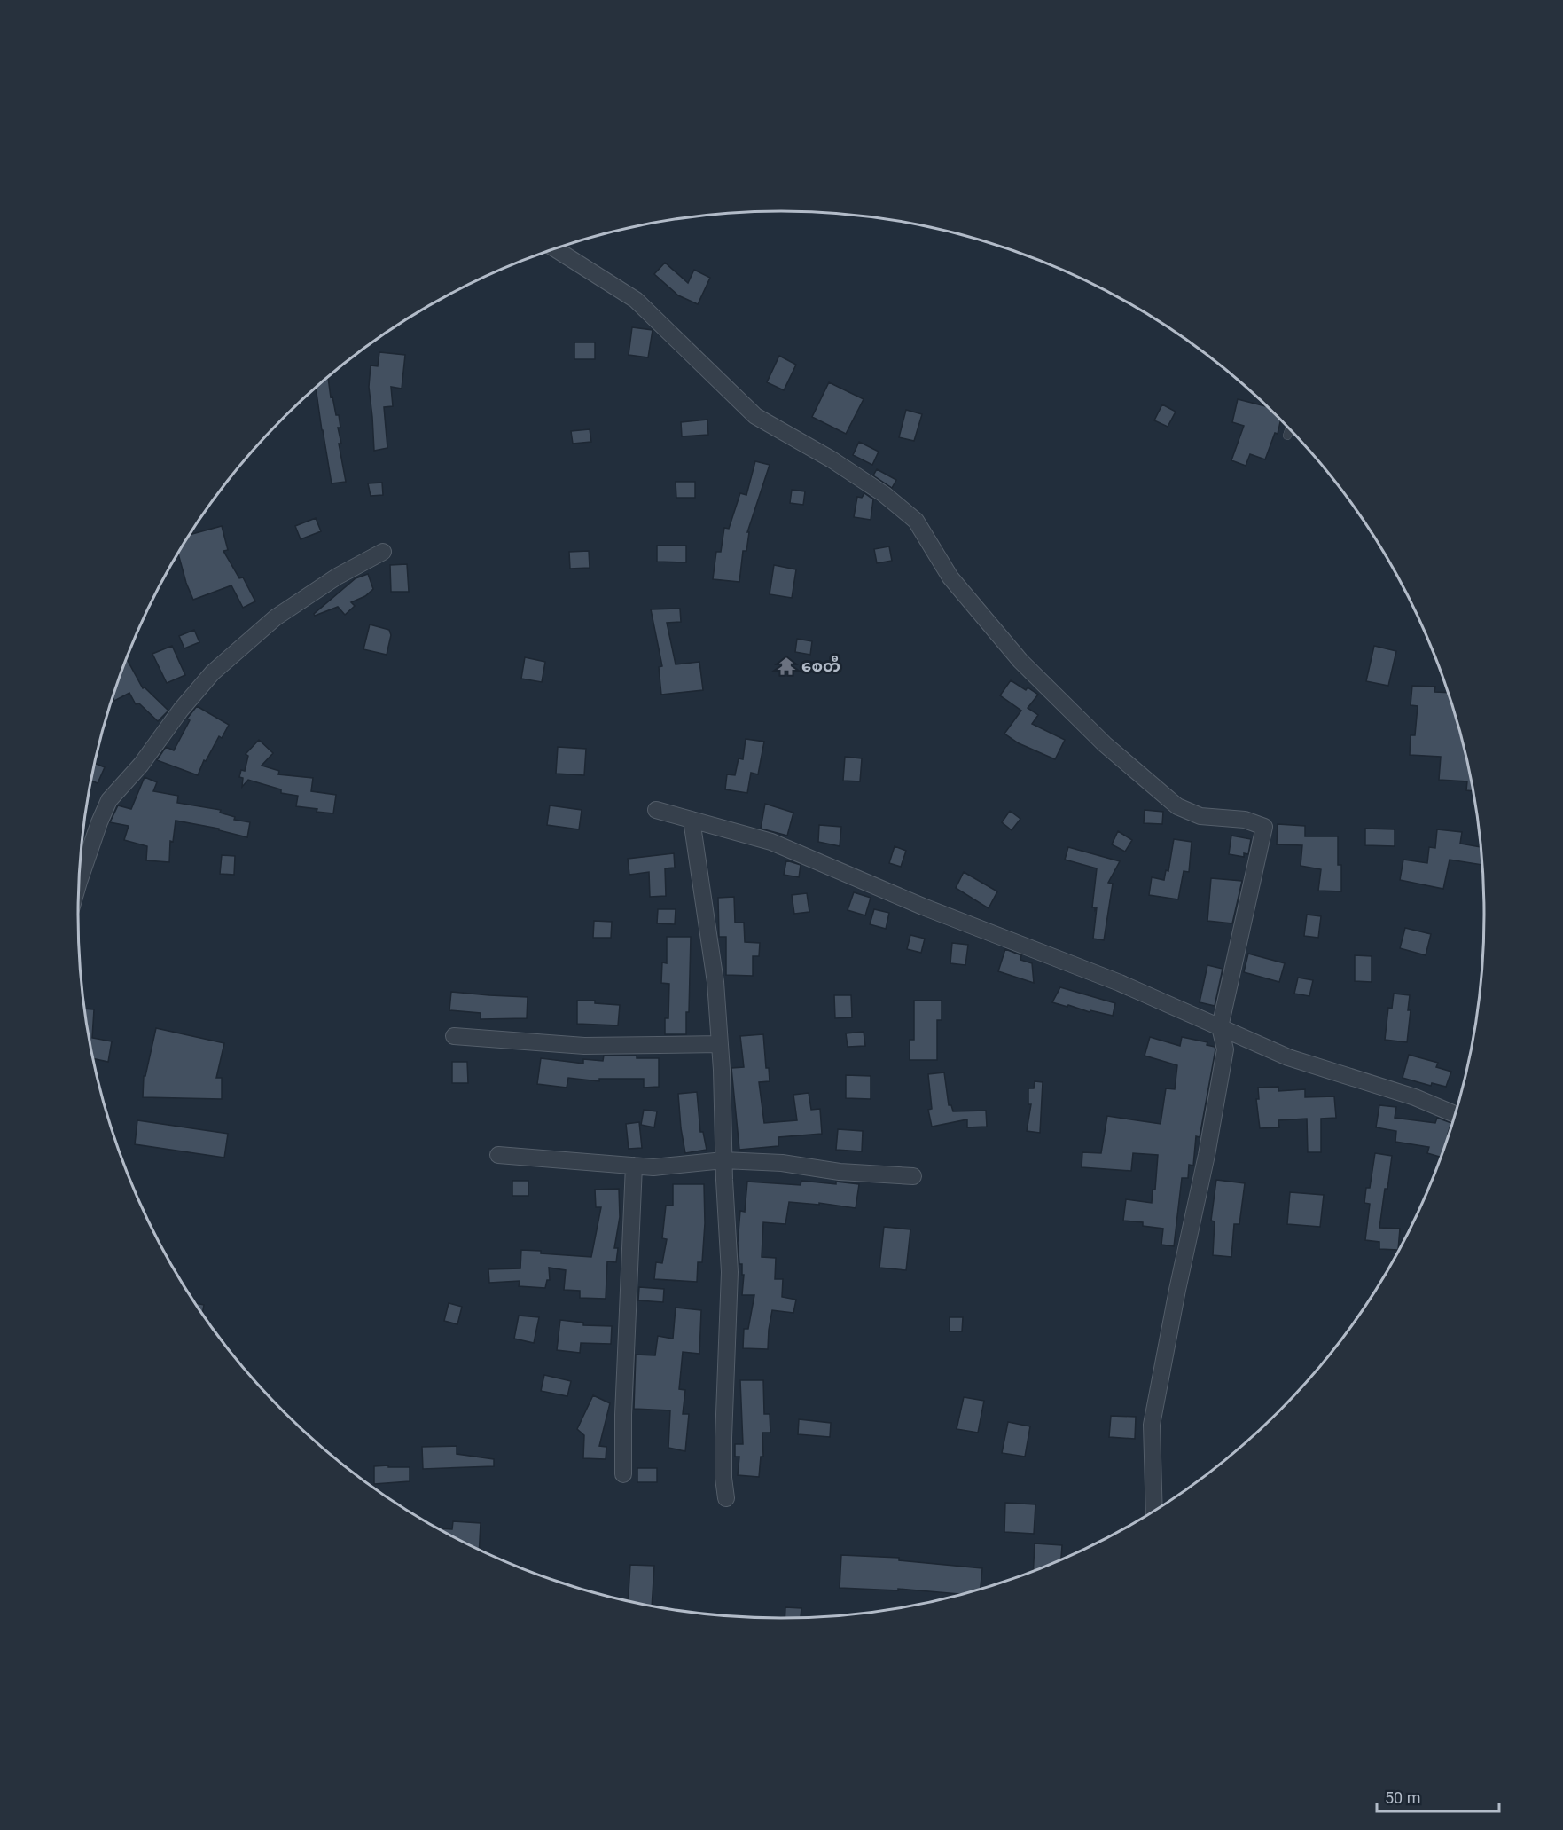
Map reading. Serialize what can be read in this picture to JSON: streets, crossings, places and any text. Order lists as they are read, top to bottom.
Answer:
{
  "places": {
    "temple": ["စေတီ"]
  },
  "scale_bar": "50 m"
}
